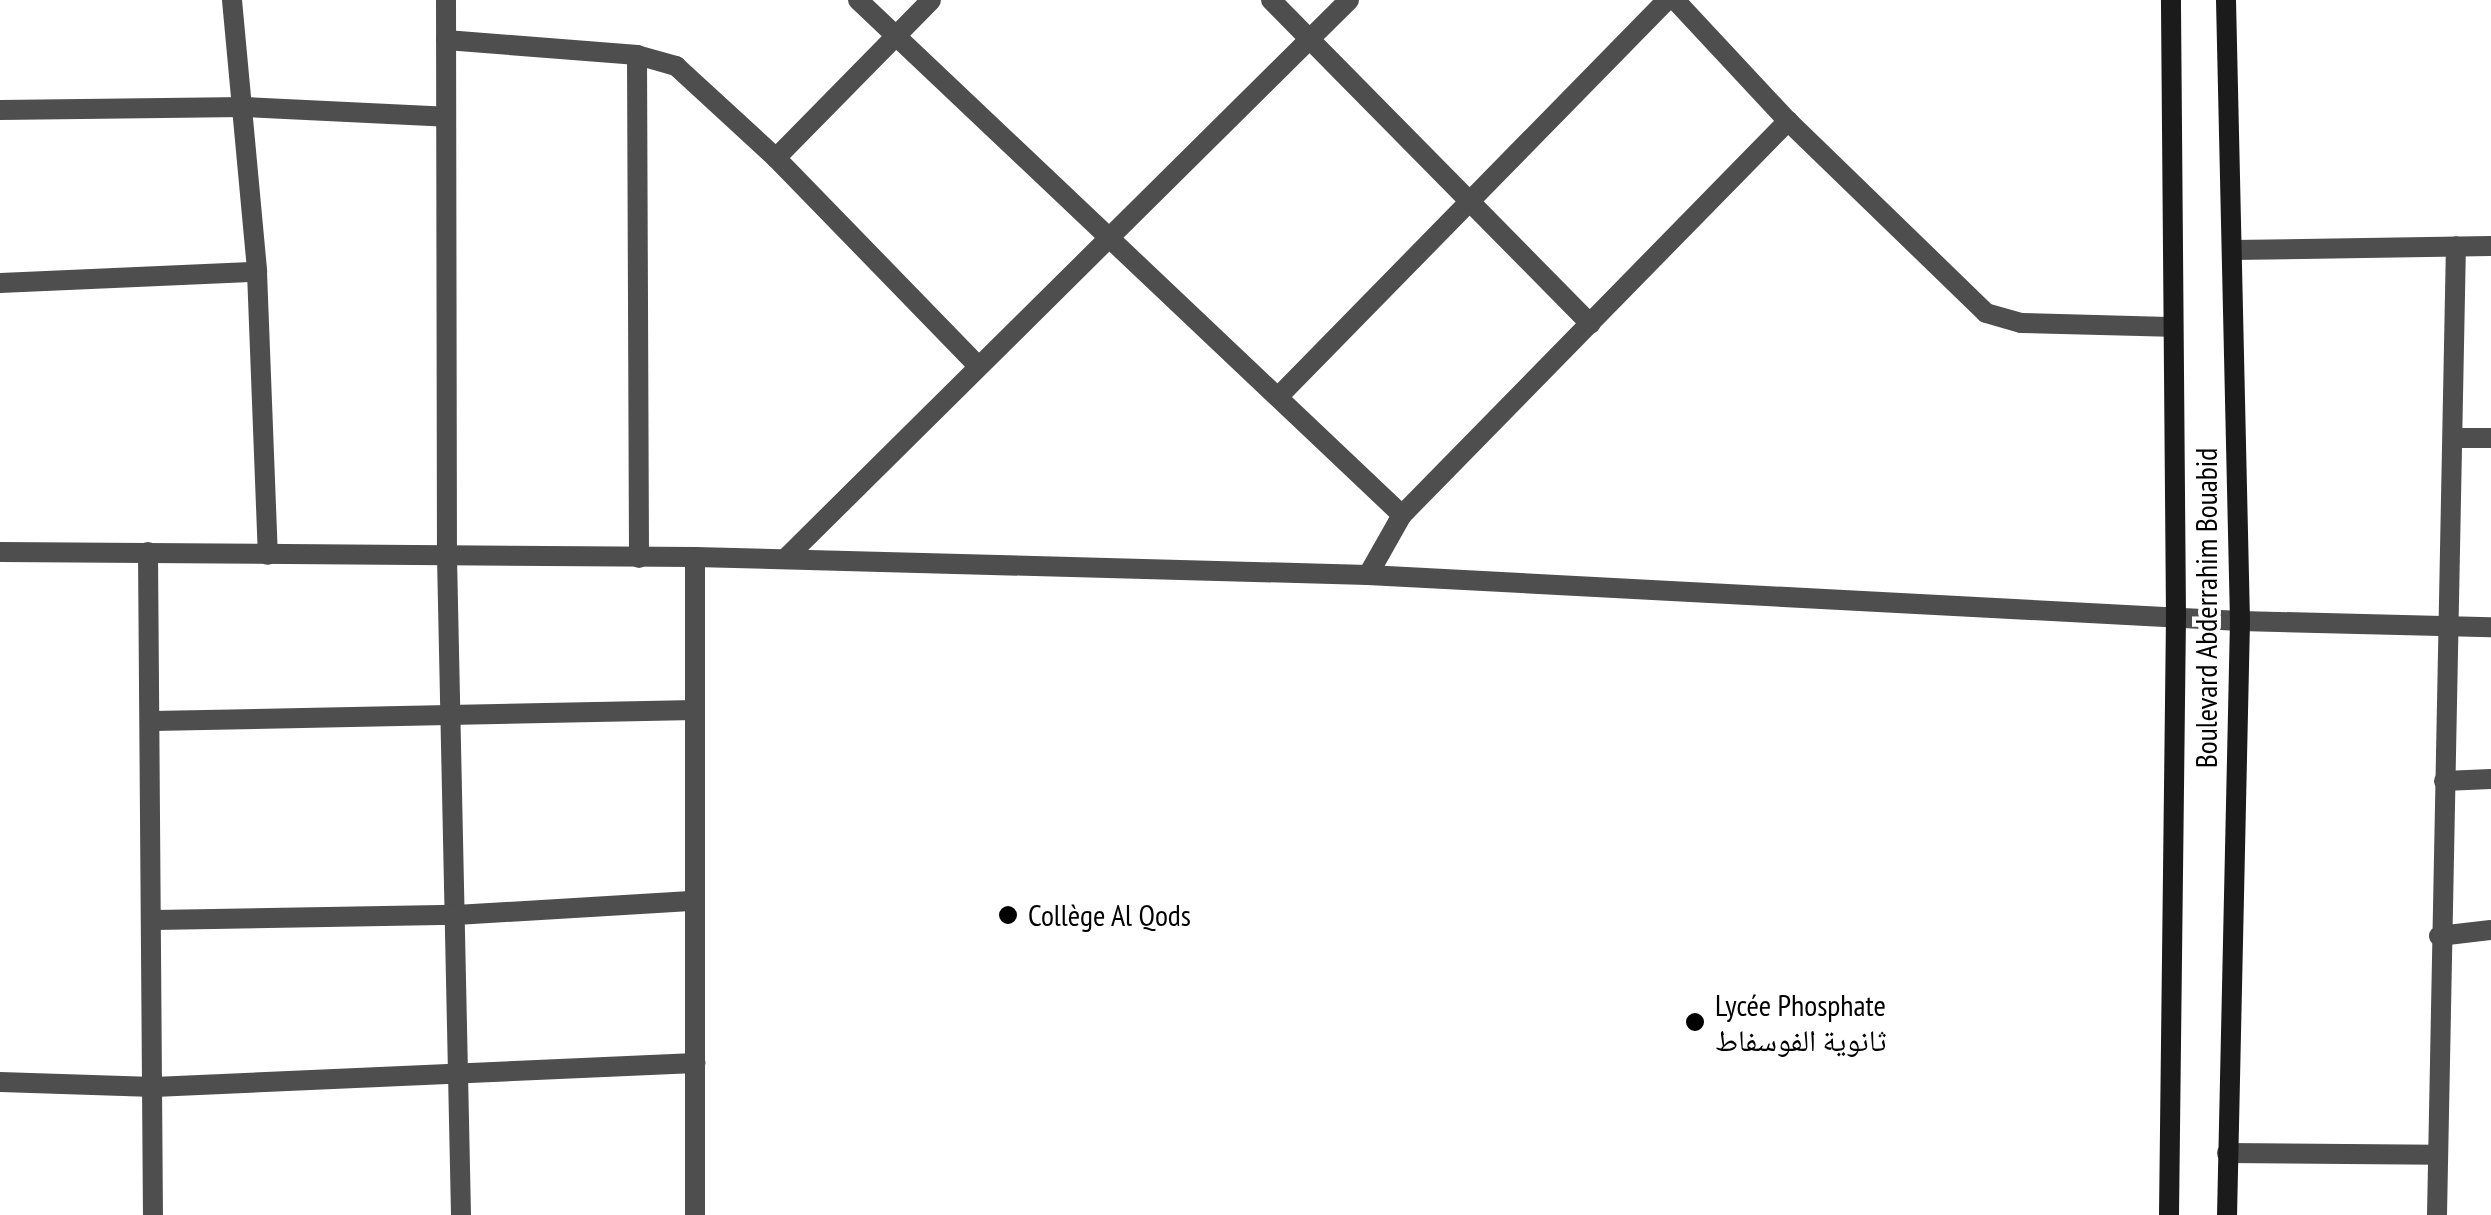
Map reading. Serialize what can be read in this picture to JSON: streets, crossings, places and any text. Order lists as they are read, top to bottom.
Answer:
{
  "streets": {
    "main road": ["Boulevard Abderrahim Bouabid"]
  },
  "places": ["Collège Al Qods", "Lycée Phosphate ثانوية الفوسفاط"]
}
